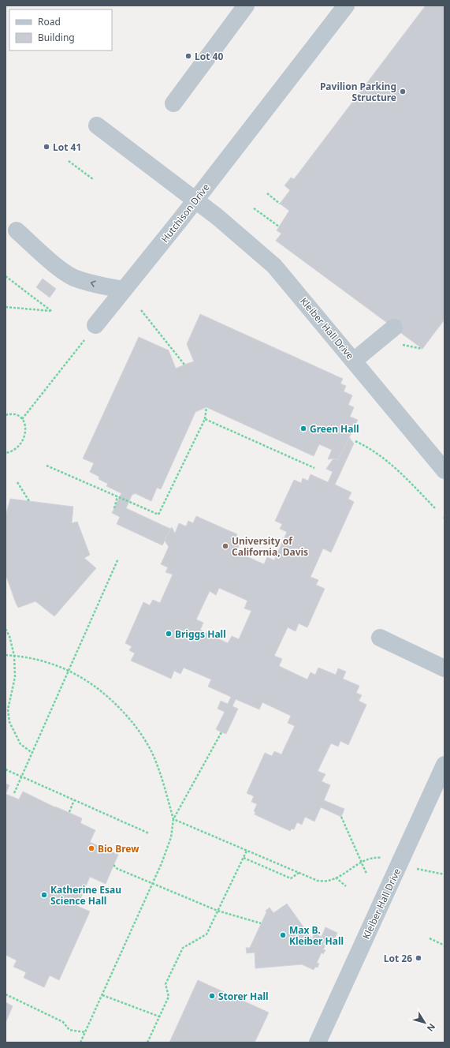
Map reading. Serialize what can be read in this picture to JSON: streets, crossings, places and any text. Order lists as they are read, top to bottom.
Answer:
{
  "streets": {
    "street": ["Hutchison Drive", "Kleiber Hall Drive"]
  },
  "crossings": [
    ["Hutchison Drive", "Kleiber Hall Drive"]
  ],
  "places": [
    "Lot 40",
    "Pavilion Parking Structure",
    "Lot 41",
    "Green Hall",
    "University of California, Davis",
    "Briggs Hall",
    "Bio Brew",
    "Katherine Esau Science Hall",
    "Max B. Kleiber Hall",
    "Lot 26",
    "Storer Hall"
  ],
  "legend": ["Road", "Building"],
  "north": "bottom right"
}
